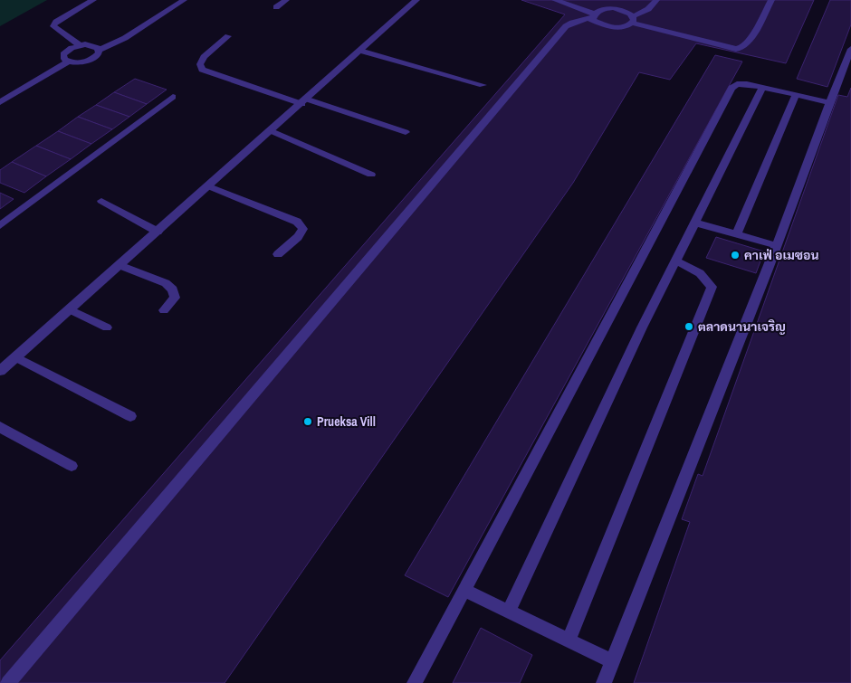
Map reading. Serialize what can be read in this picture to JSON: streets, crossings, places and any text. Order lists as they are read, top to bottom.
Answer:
{
  "places": ["คาเฟ่ อเมซอน", "ตลาดนานาเจริญ", "Prueksa Vill"]
}
